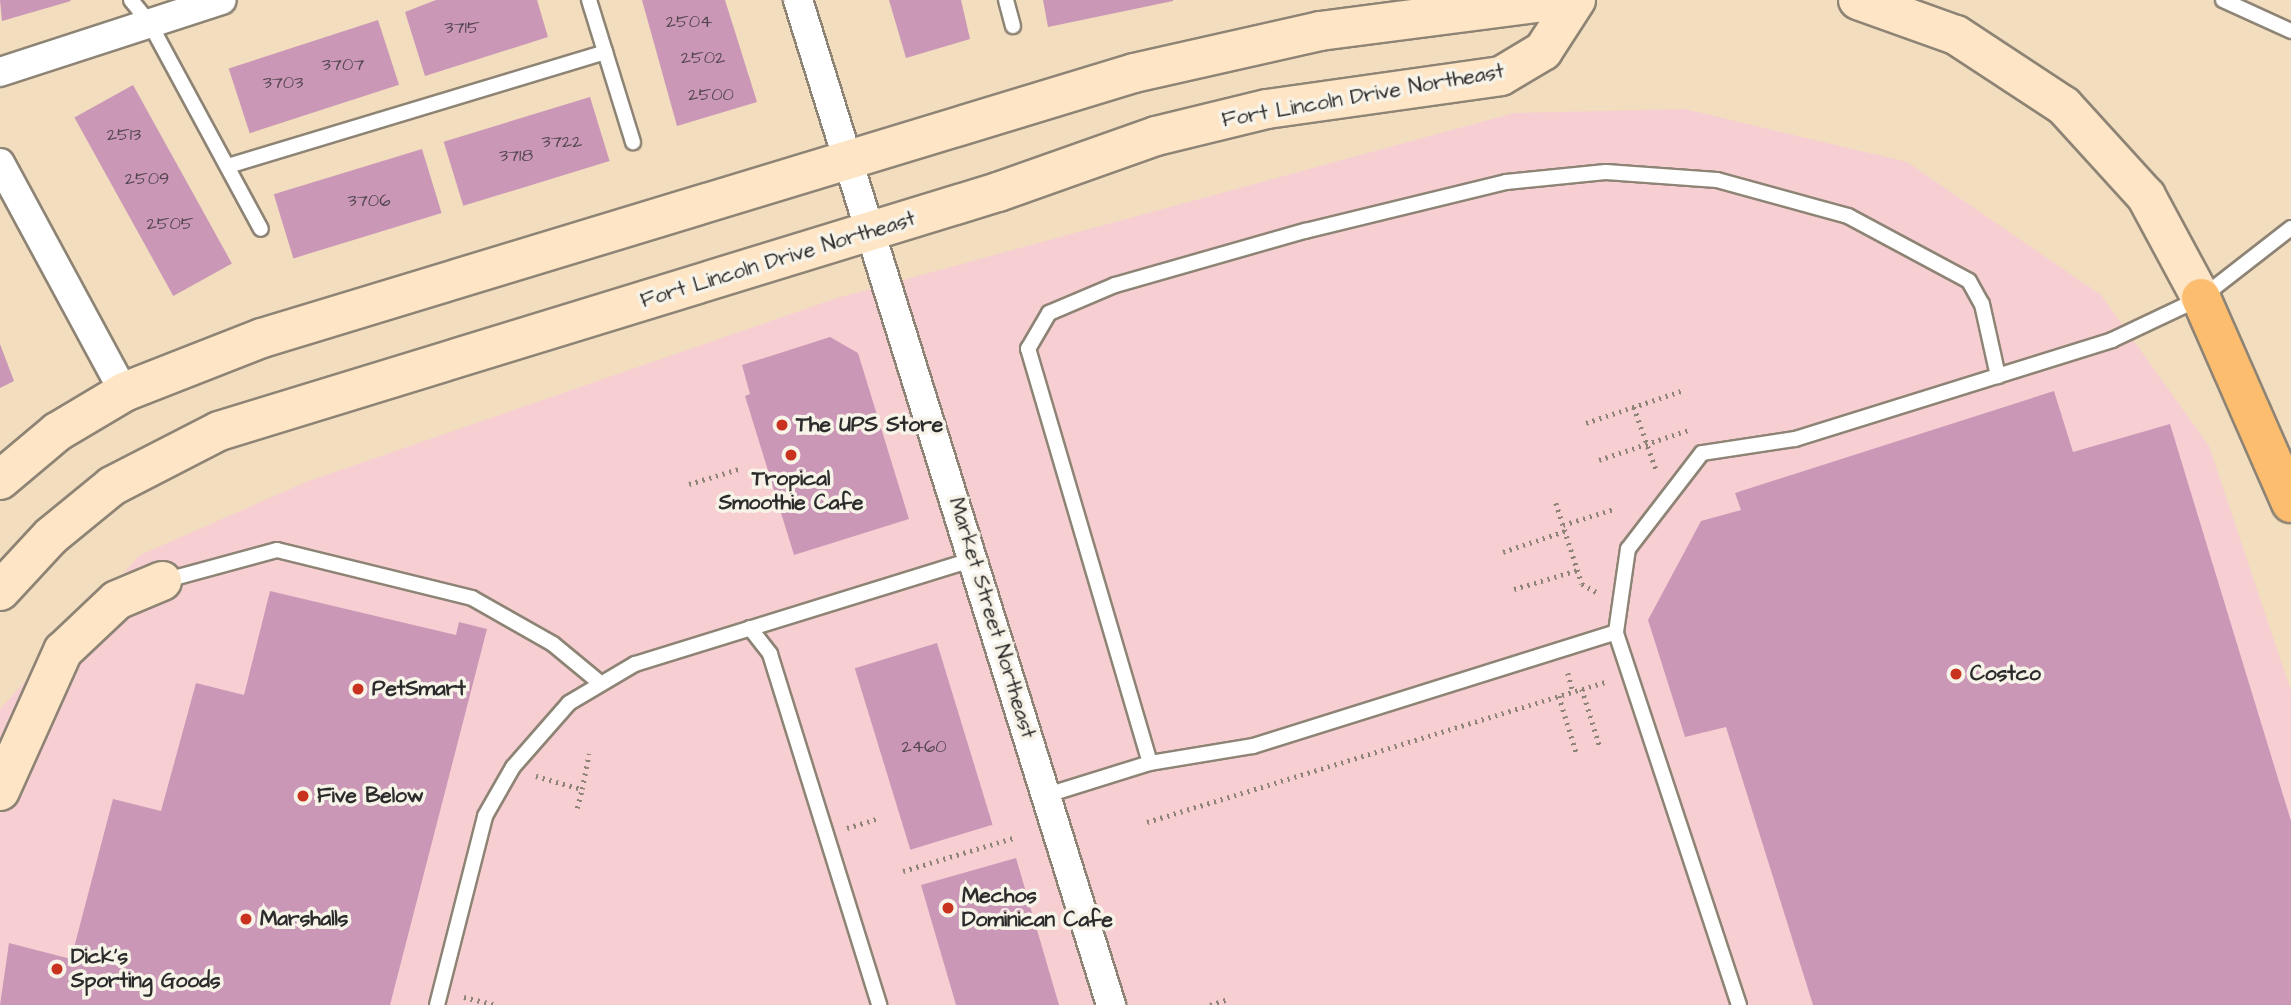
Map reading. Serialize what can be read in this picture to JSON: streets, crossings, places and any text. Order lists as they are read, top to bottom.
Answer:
{
  "streets": {
    "street": ["Fort Lincoln Drive Northeast", "Market Street Northeast"]
  },
  "crossings": [
    ["Fort Lincoln Drive Northeast", "Market Street Northeast"]
  ],
  "places": [
    "The UPS Store",
    "Tropical Smoothie Cafe",
    "Costco",
    "PetSmart",
    "Five Below",
    "Mechos Dominican Cafe",
    "Marshalls",
    "Dick's Sporting Goods"
  ],
  "house_numbers": [
    "2504",
    "3715",
    "2502",
    "3707",
    "3703",
    "2500",
    "2513",
    "3722",
    "3718",
    "2509",
    "3706",
    "2505",
    "2460"
  ]
}
